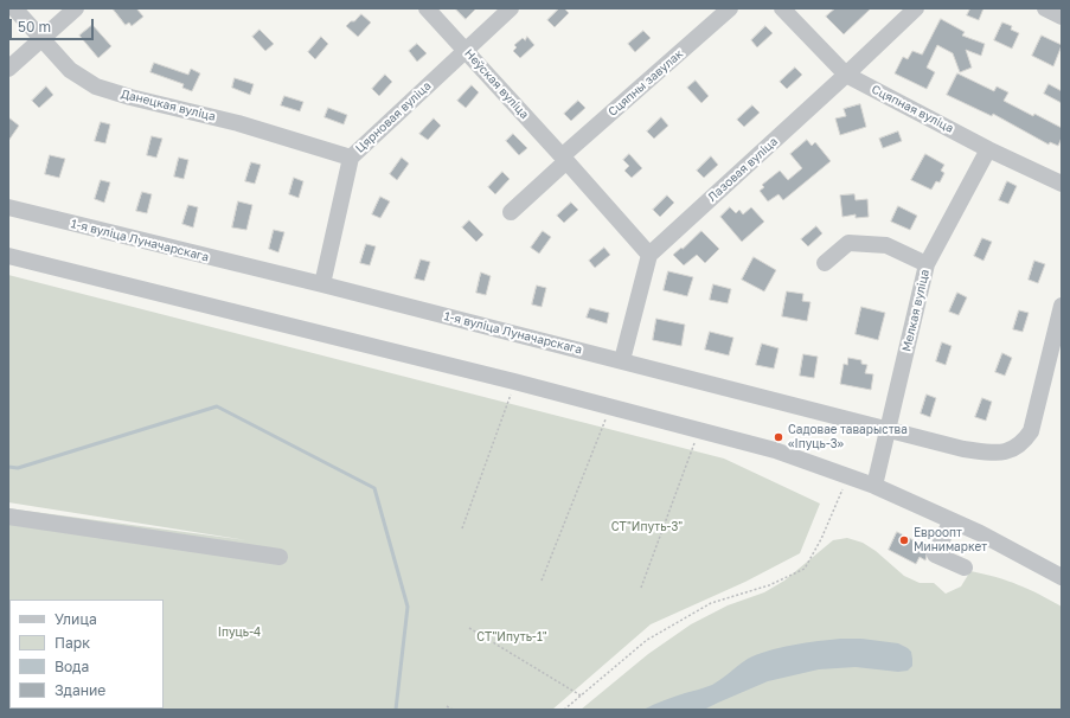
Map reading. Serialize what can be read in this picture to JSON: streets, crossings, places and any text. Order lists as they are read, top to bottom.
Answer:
{
  "streets": {
    "street": [
      "Сцяпны завулак",
      "Неўская вуліца",
      "Данецкая вуліца",
      "Сцяпная вуліца",
      "Цярновая вуліца",
      "Лазовая вуліца",
      "1-я вуліца Луначарскага",
      "Мелкая вуліца"
    ]
  },
  "crossings": [
    ["Сцяпны завулак", "Неўская вуліца"],
    ["Неўская вуліца", "Цярновая вуліца"],
    ["Неўская вуліца", "Лазовая вуліца"],
    ["Данецкая вуліца", "Цярновая вуліца"],
    ["Сцяпная вуліца", "Лазовая вуліца"],
    ["Сцяпная вуліца", "Мелкая вуліца"],
    ["Цярновая вуліца", "1-я вуліца Луначарскага"],
    ["1-я вуліца Луначарскага", "Мелкая вуліца"]
  ],
  "parks": ["СТ\"Ипуть-3\"", "Іпуць-4", "СТ\"Ипуть-1\""],
  "places": ["Садовае таварыства «Іпуць-3»", "Евроопт Минимаркет"],
  "legend": [
    "Улица",
    "Парк",
    "Вода",
    "Здание"
  ],
  "scale_bar": "50 m"
}
